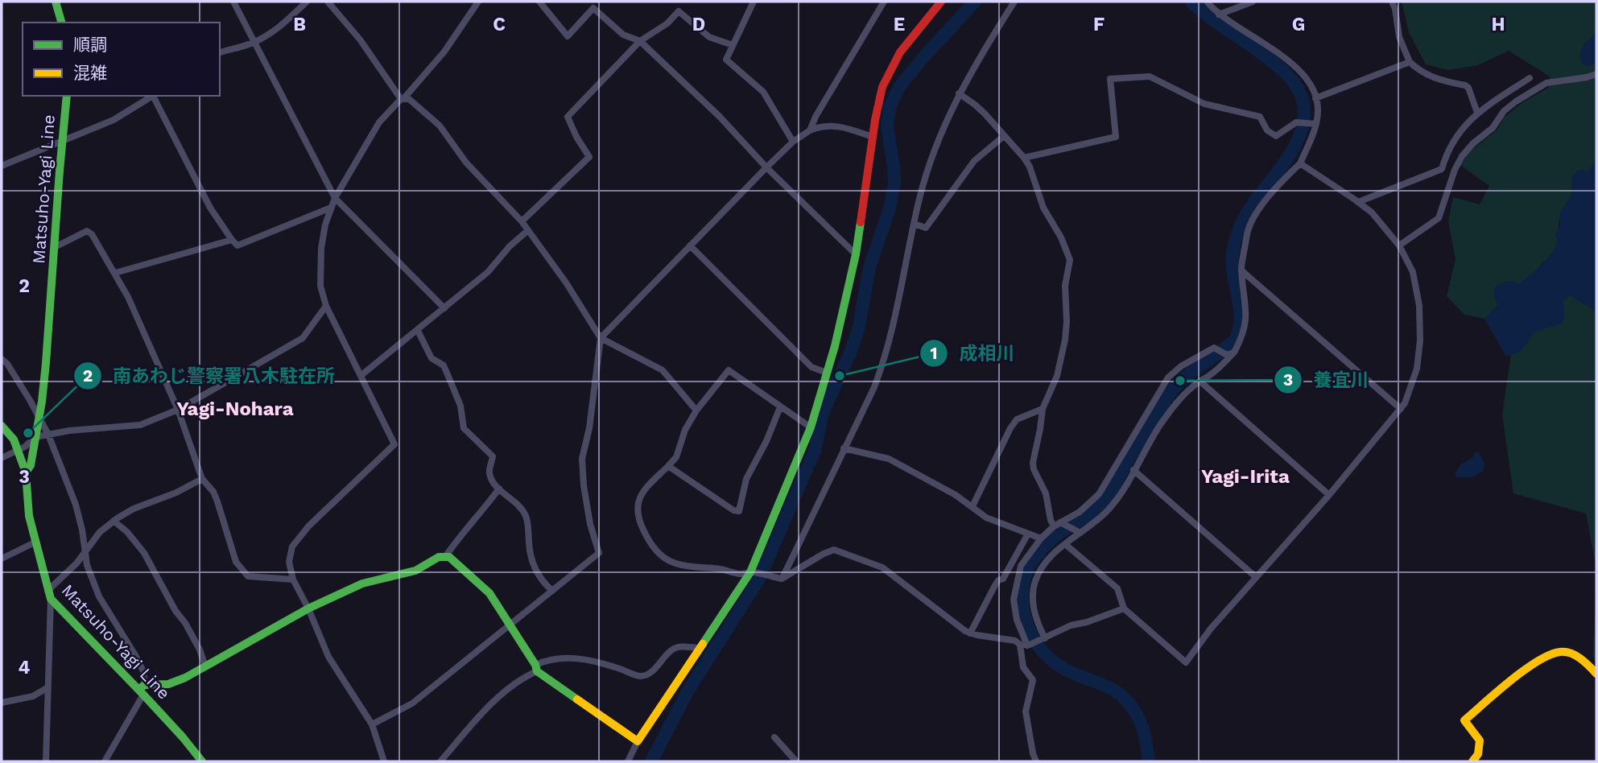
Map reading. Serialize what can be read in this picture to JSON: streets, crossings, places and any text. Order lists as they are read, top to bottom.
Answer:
{
  "streets": {
    "street": ["Matsuho-Yagi Line"]
  },
  "districts": ["Yagi-Nohara", "Yagi-Irita"],
  "places": ["成相川", "養宜川", "南あわじ警察署八木駐在所"],
  "legend": ["順調", "混雑"],
  "grid": {
    "columns": [
      "B",
      "C",
      "D",
      "E",
      "F",
      "G",
      "H"
    ],
    "rows": ["2", "3", "4"]
  }
}
